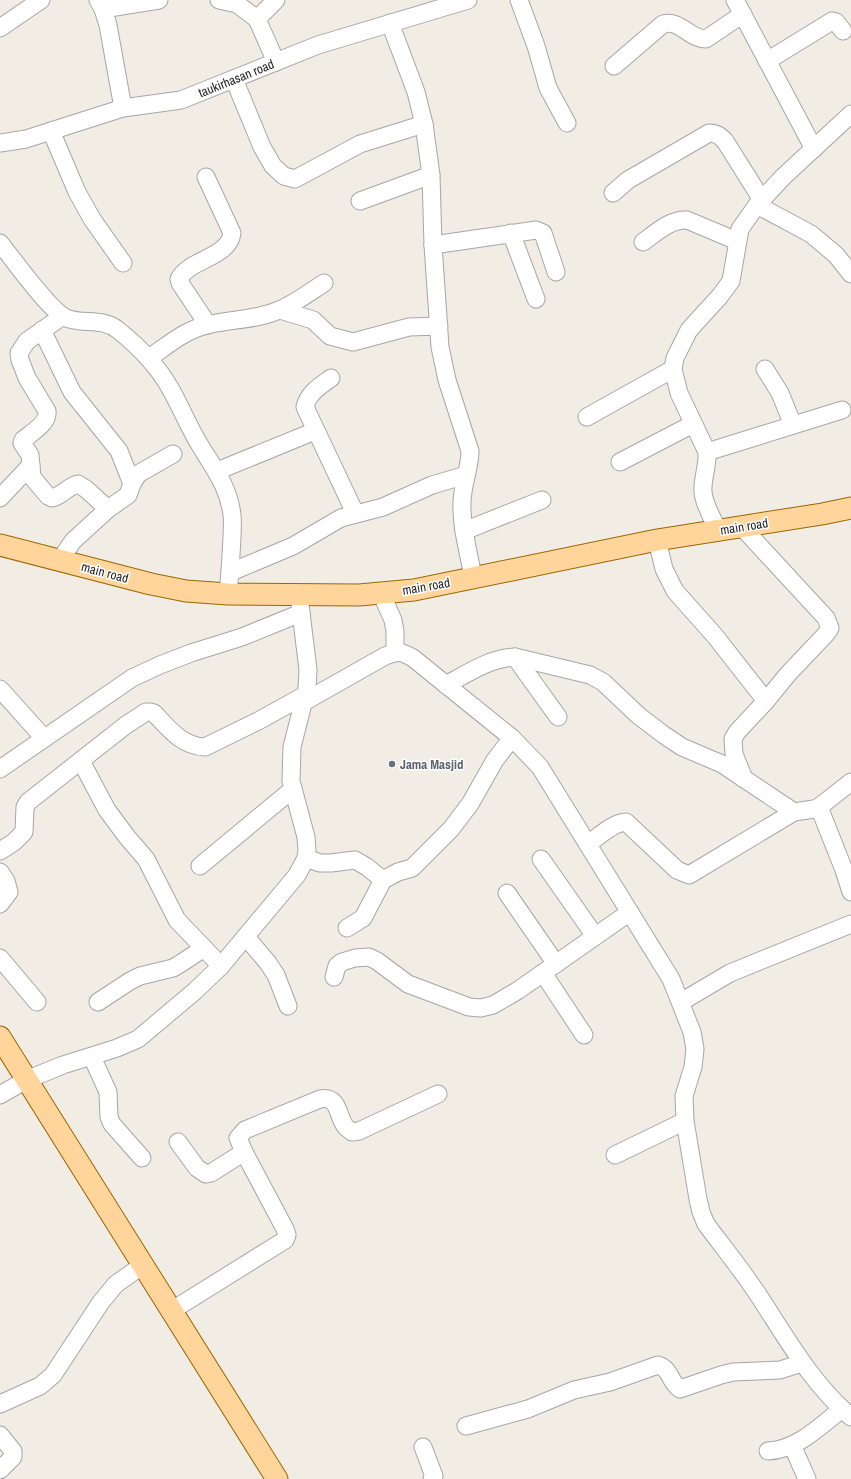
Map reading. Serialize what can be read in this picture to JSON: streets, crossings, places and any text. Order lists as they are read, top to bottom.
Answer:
{
  "streets": {
    "main road": ["main road"],
    "street": ["taukirhasan road"]
  },
  "places": ["Jama Masjid"]
}
